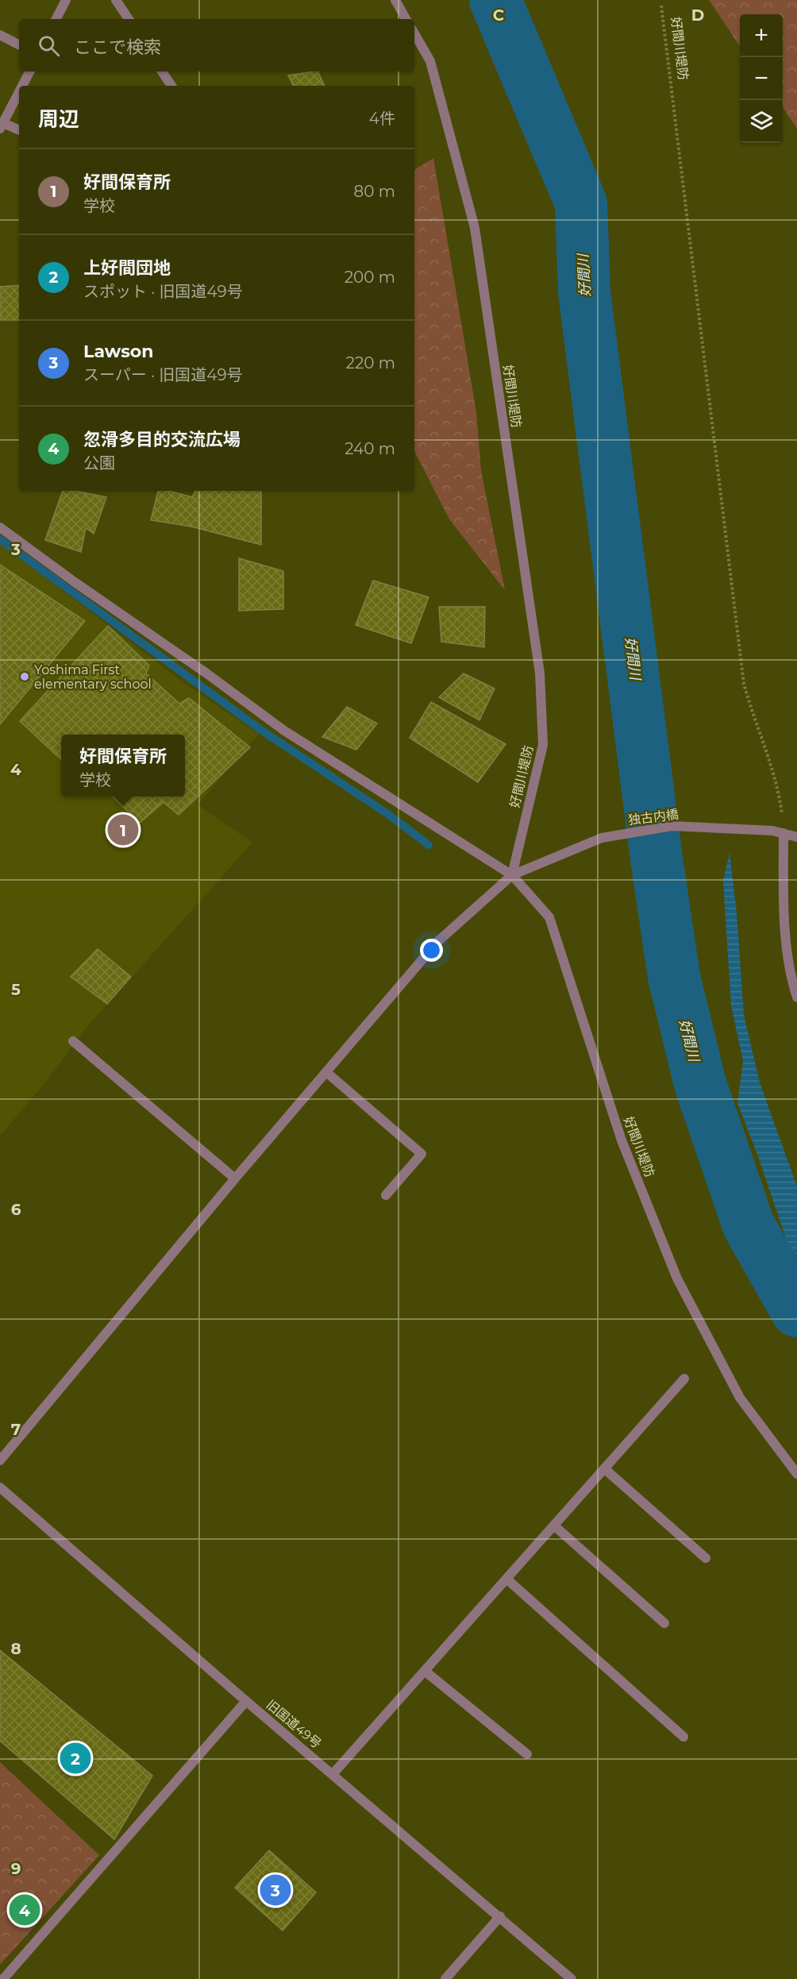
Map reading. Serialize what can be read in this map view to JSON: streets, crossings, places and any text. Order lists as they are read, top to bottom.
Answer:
{
  "streets": {
    "street": ["好間川堤防", "独古内橋", "旧国道49号"]
  },
  "crossings": [
    ["好間川堤防", "独古内橋"]
  ],
  "water": ["好間川"],
  "places": ["Yoshima First elementary school"],
  "page": {
    "map_buttons": ["+", "−"],
    "search": "ここで検索",
    "heading": ["周辺", "4件"],
    "list": [
      {
        "mark": "1",
        "name": "好間保育所",
        "note": "学校",
        "value": "80 m"
      },
      {
        "mark": "2",
        "name": "上好間団地",
        "note": "スポット · 旧国道49号",
        "value": "200 m"
      },
      {
        "mark": "3",
        "name": "Lawson",
        "note": "スーパー · 旧国道49号",
        "value": "220 m"
      },
      {
        "mark": "4",
        "name": "忽滑多目的交流広場",
        "note": "公園",
        "value": "240 m"
      }
    ],
    "popup": ["好間保育所", "学校"],
    "pins": [
      "1",
      "2",
      "3",
      "4"
    ]
  },
  "grid": {
    "columns": ["C", "D"],
    "rows": [
      "3",
      "4",
      "5",
      "6",
      "7",
      "8",
      "9"
    ]
  }
}
